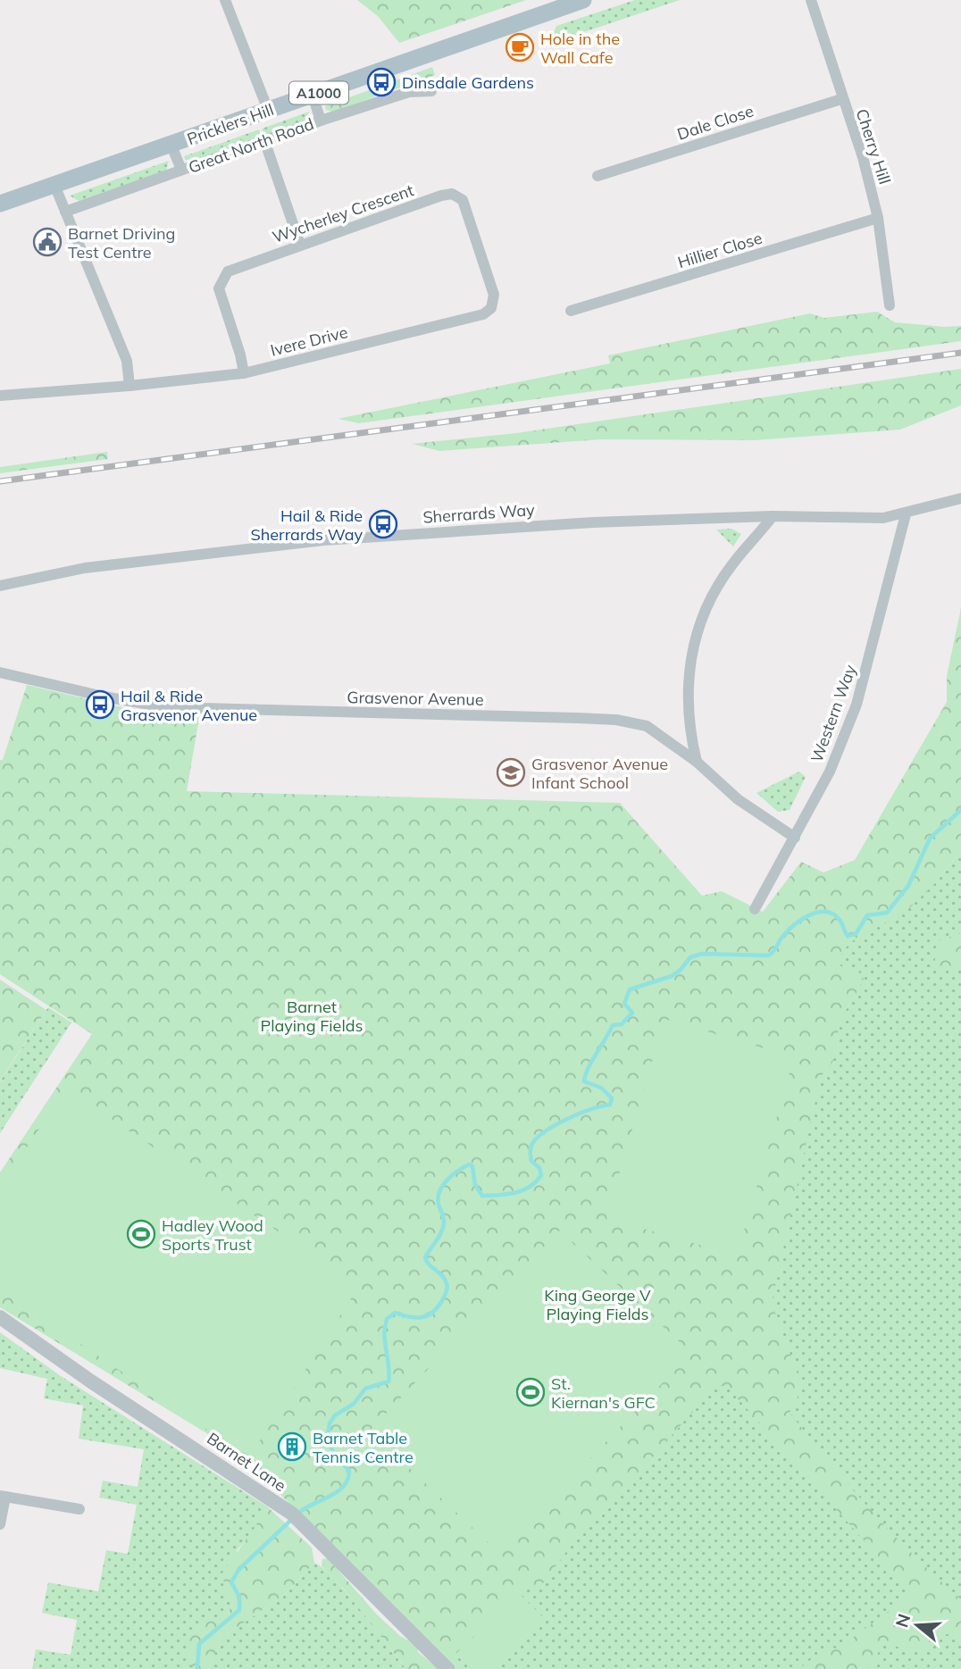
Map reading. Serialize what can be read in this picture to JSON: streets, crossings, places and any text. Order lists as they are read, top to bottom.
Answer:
{
  "streets": {
    "main road": ["A1000", "Pricklers Hill"],
    "street": [
      "Dale Close",
      "Great North Road",
      "Cherry Hill",
      "Wycherley Crescent",
      "Hillier Close",
      "Ivere Drive",
      "Sherrards Way",
      "Grasvenor Avenue",
      "Western Way",
      "Barnet Lane"
    ]
  },
  "crossings": [
    ["A1000", "Pricklers Hill"],
    ["Dale Close", "Cherry Hill"],
    ["Pricklers Hill", "Great North Road"],
    ["Cherry Hill", "Hillier Close"],
    ["Wycherley Crescent", "Ivere Drive"],
    ["Sherrards Way", "Western Way"],
    ["Grasvenor Avenue", "Western Way"]
  ],
  "parks": ["Barnet Playing Fields", "King George V Playing Fields"],
  "places": {
    "cafe": ["Hole in the Wall Cafe"],
    "bus stop": ["Dinsdale Gardens", "Hail & Ride Sherrards Way", "Hail & Ride Grasvenor Avenue"],
    "public building": ["Barnet Driving Test Centre"],
    "school or university": ["Grasvenor Avenue Infant School"],
    "sports": ["Hadley Wood Sports Trust", "St. Kiernan's GFC"],
    "building": ["Barnet Table Tennis Centre"]
  },
  "north": "left"
}
